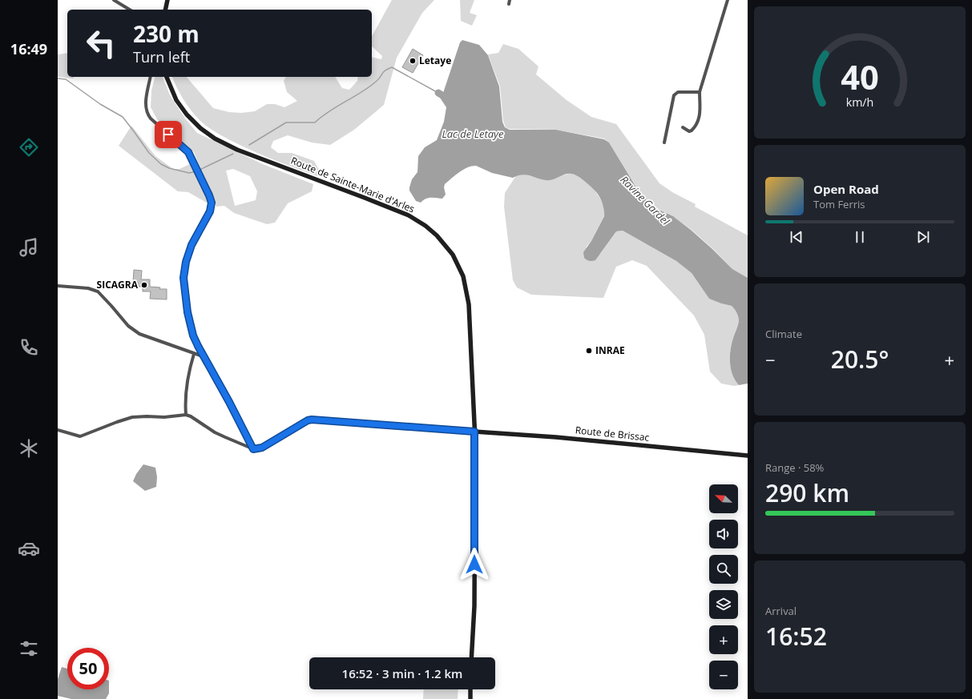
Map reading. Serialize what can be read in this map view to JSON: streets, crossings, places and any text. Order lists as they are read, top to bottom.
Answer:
{
  "streets": {
    "main road": ["Route de Sainte-Marie d'Arles", "Route de Brissac"]
  },
  "crossings": [
    ["Route de Sainte-Marie d'Arles", "Route de Brissac"]
  ],
  "water": ["Lac de Letaye", "Ravine Gardel"],
  "places": ["Letaye", "SICAGRA", "INRAE"],
  "north": "top left",
  "page": {
    "tabs": "16:49",
    "turn": ["230 m", "Turn left"],
    "song": ["Open Road", "Tom Ferris"],
    "tile": [
      "Climate",
      ["Range · 58%", "290 km"],
      ["Arrival", "16:52"]
    ],
    "heat": ["−", "20.5°", "+"],
    "map_buttons": ["+", "−"],
    "limit": "50",
    "trip": "16:52 · 3 min · 1.2 km",
    "gauge": ["40", "km/h"]
  }
}
